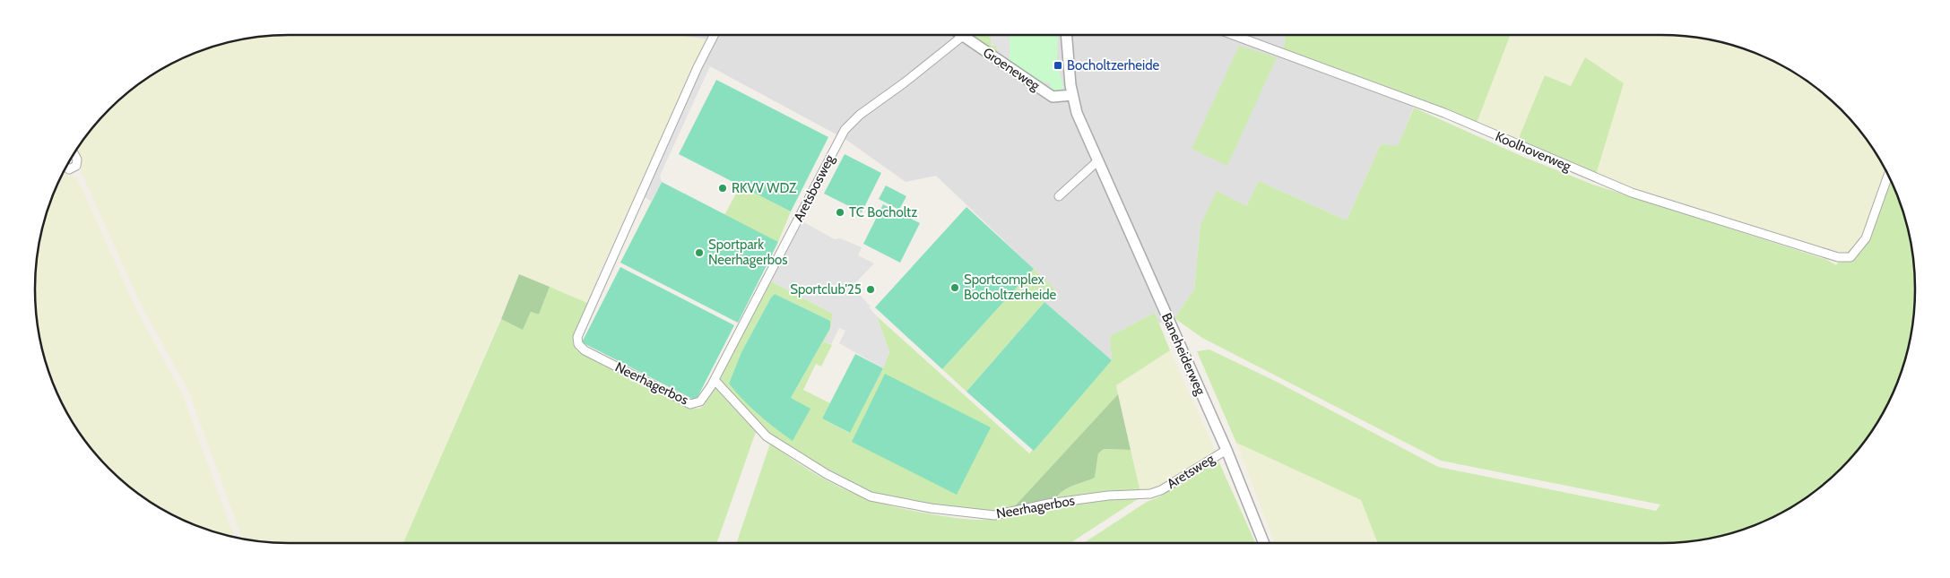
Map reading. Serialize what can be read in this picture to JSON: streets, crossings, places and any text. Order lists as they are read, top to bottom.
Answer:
{
  "streets": {
    "street": [
      "Groeneweg",
      "Koolhoverweg",
      "Aretsbosweg",
      "Baneheiderweg",
      "Neerhagerbos",
      "Aretsweg"
    ]
  },
  "crossings": [
    ["Groeneweg", "Baneheiderweg"],
    ["Aretsbosweg", "Neerhagerbos"],
    ["Baneheiderweg", "Aretsweg"],
    ["Neerhagerbos", "Aretsweg"]
  ],
  "places": {
    "transit": ["Bocholtzerheide"],
    "other": [
      "RKVV WDZ",
      "TC Bocholtz",
      "Sportpark Neerhagerbos",
      "Sportcomplex Bocholtzerheide",
      "Sportclub'25"
    ]
  }
}
